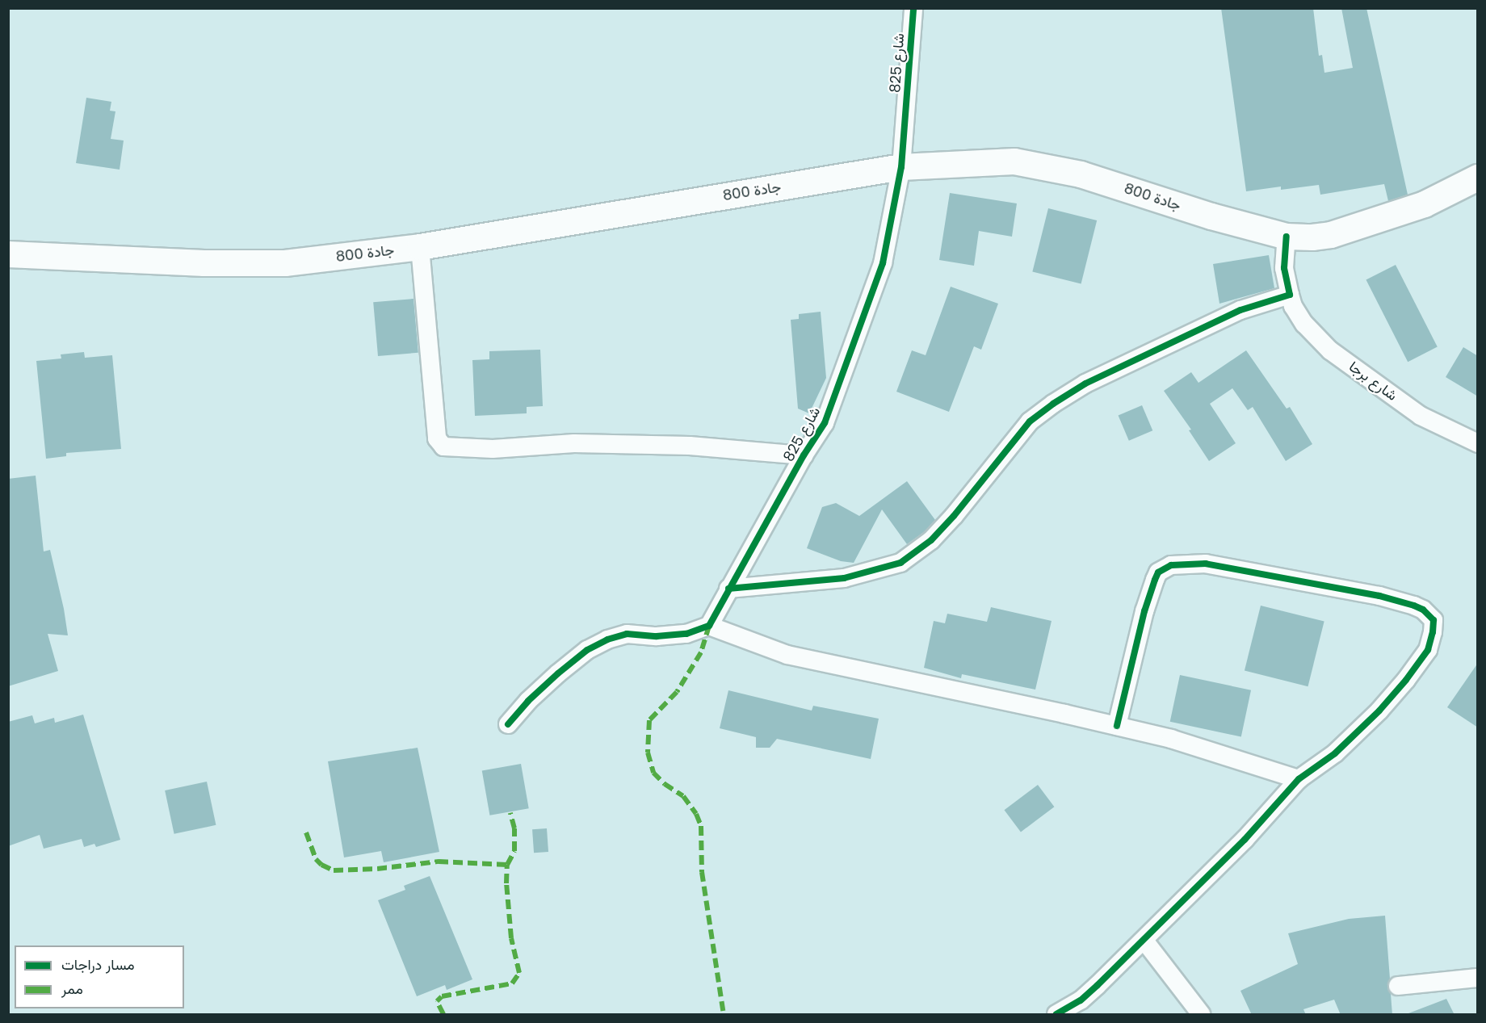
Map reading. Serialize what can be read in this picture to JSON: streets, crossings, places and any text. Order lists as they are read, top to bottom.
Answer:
{
  "streets": {
    "main road": ["جادة 800"],
    "street": ["شارع 825", "شارع برجا"]
  },
  "crossings": [
    ["شارع 825", "جادة 800"],
    ["جادة 800", "شارع برجا"]
  ],
  "legend": ["مسار دراجات", "ممر"]
}
